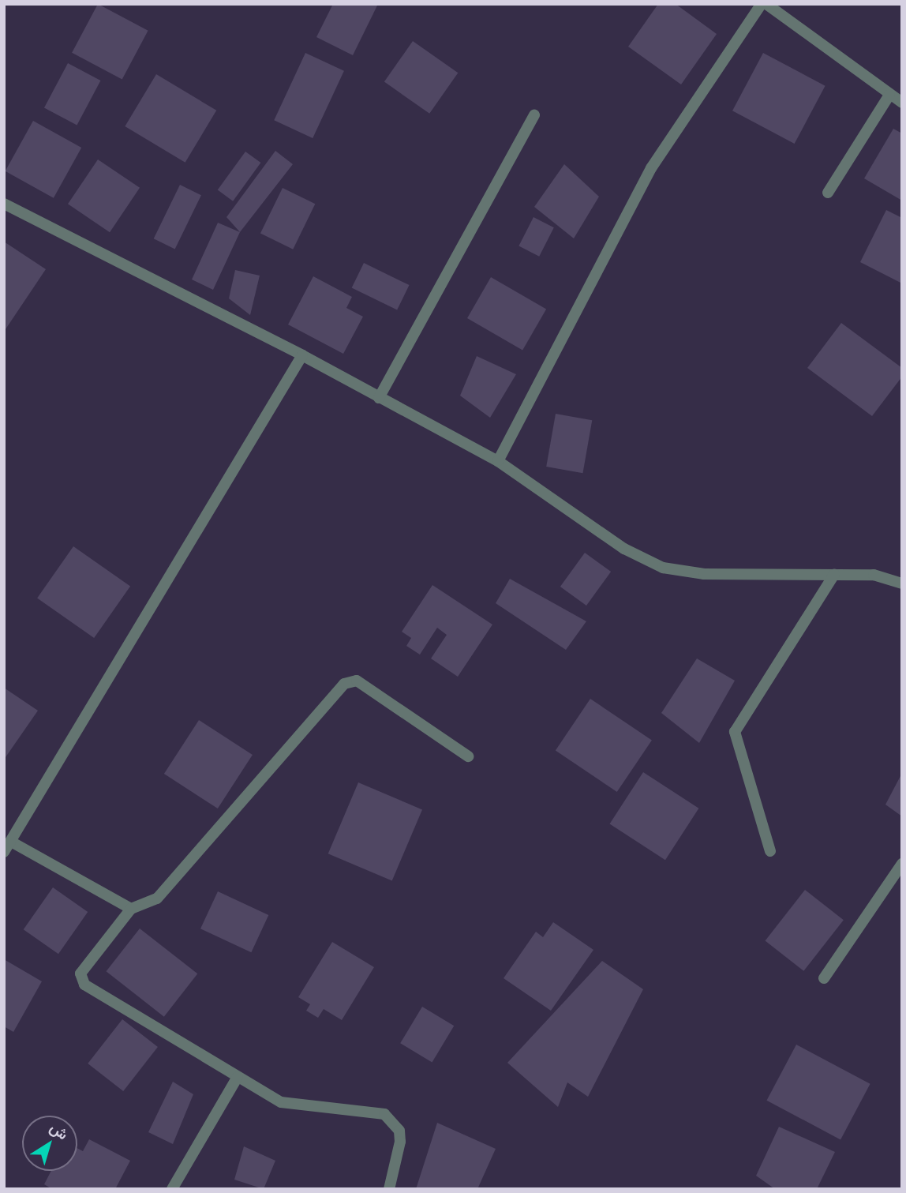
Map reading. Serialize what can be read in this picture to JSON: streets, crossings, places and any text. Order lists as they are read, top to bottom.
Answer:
{
  "north": "top right"
}
